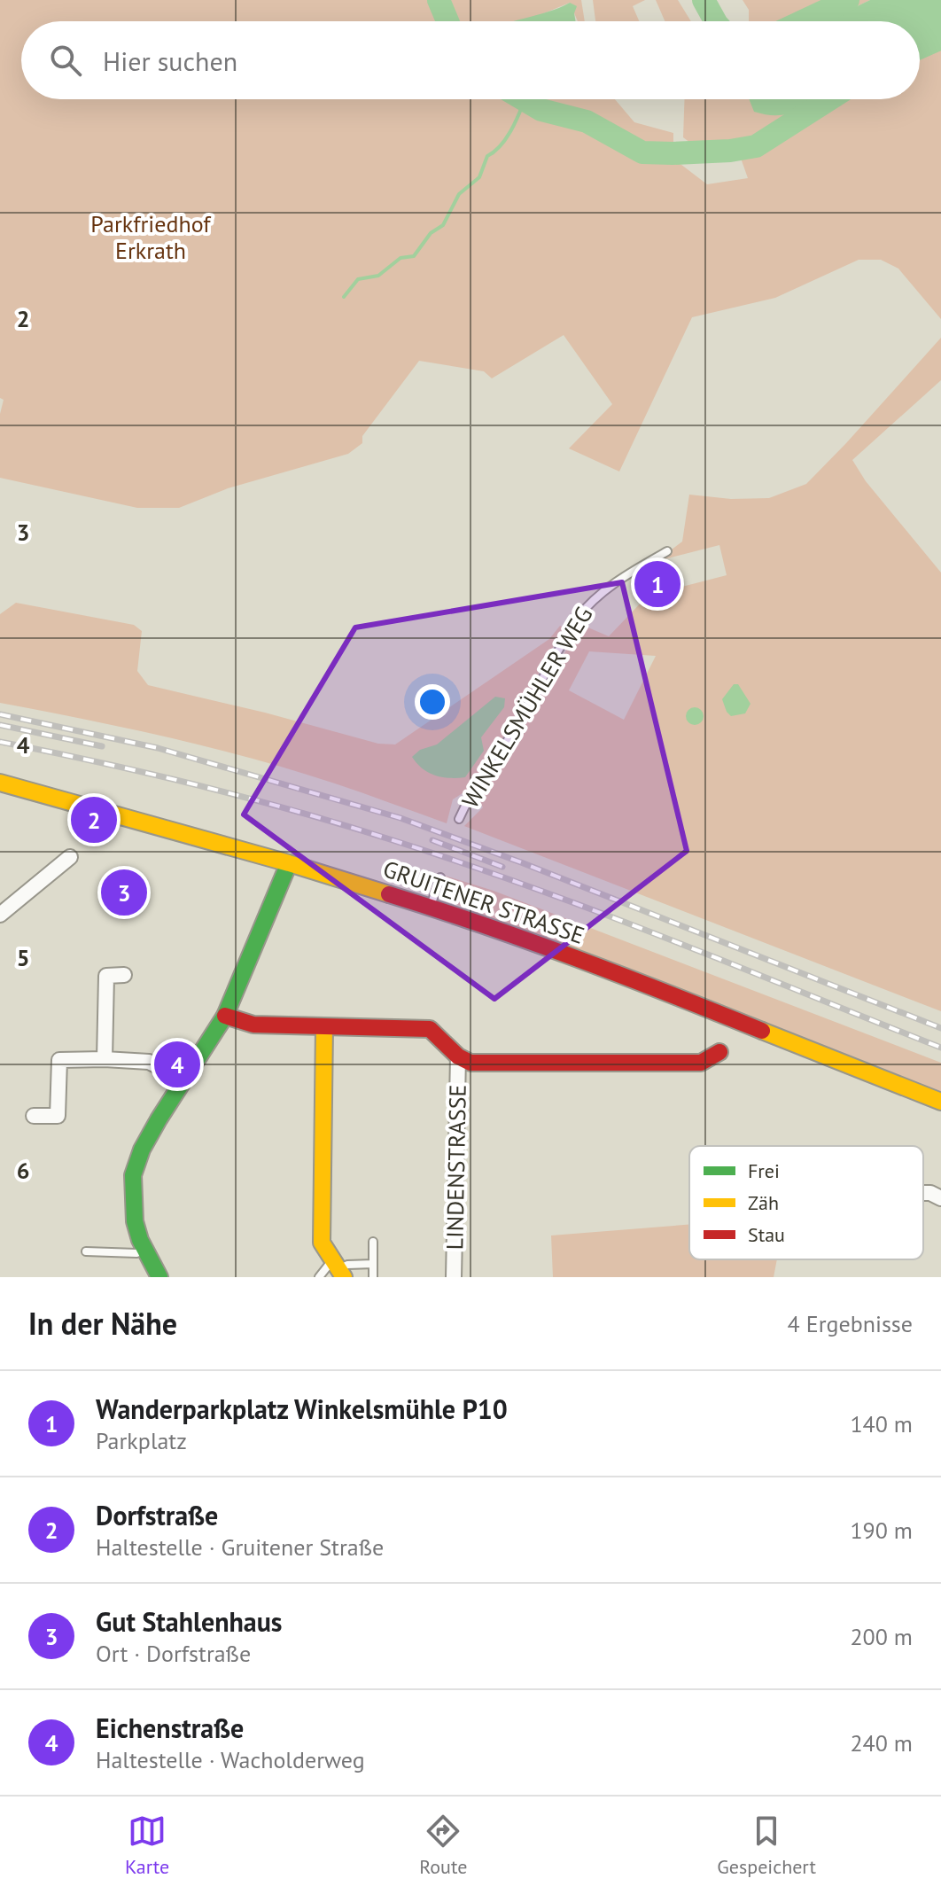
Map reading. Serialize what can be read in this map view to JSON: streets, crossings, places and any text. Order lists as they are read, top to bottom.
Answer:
{
  "streets": {
    "street": ["GRUITENER STRASSE", "LINDENSTRASSE"],
    "lane": ["WINKELSMÜHLER WEG"]
  },
  "parks": ["Parkfriedhof Erkrath"],
  "legend": ["Frei", "Zäh", "Stau"],
  "page": {
    "search": "Hier suchen",
    "pins": [
      "1",
      "2",
      "3",
      "4"
    ],
    "heading": ["In der Nähe", "4 Ergebnisse"],
    "list": [
      {
        "mark": "1",
        "name": "Wanderparkplatz Winkelsmühle P10",
        "note": "Parkplatz",
        "value": "140 m"
      },
      {
        "mark": "2",
        "name": "Dorfstraße",
        "note": "Haltestelle · Gruitener Straße",
        "value": "190 m"
      },
      {
        "mark": "3",
        "name": "Gut Stahlenhaus",
        "note": "Ort · Dorfstraße",
        "value": "200 m"
      },
      {
        "mark": "4",
        "name": "Eichenstraße",
        "note": "Haltestelle · Wacholderweg",
        "value": "240 m"
      }
    ],
    "nav": ["Karte", "Route", "Gespeichert"]
  },
  "grid": {
    "rows": [
      "2",
      "3",
      "4",
      "5",
      "6"
    ]
  }
}
